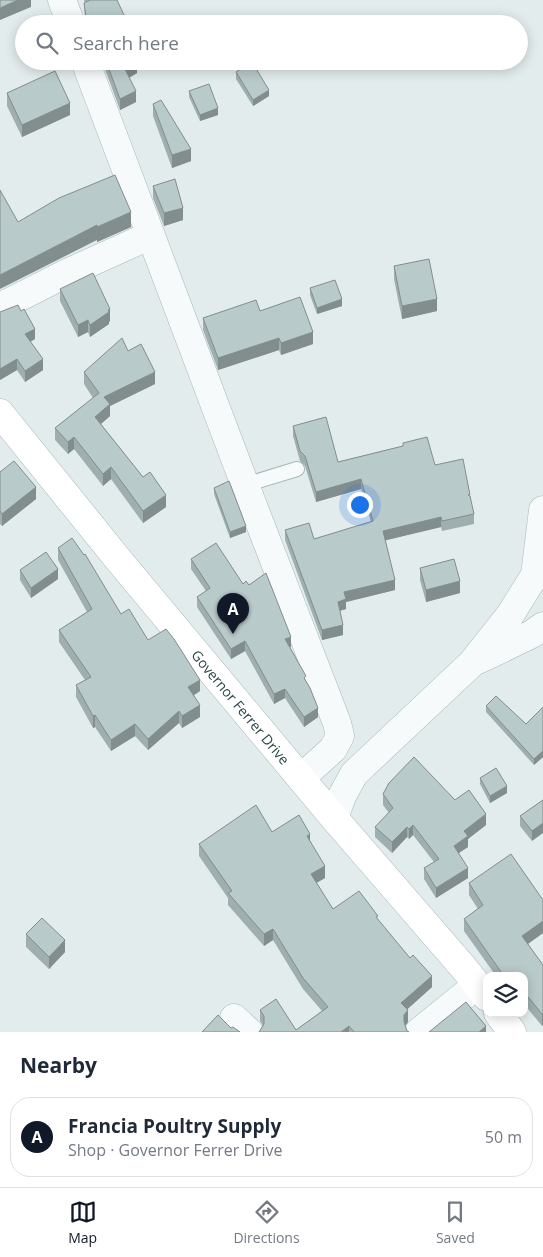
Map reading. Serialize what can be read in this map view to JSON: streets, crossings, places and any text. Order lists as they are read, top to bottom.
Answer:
{
  "streets": {
    "main road": ["Governor Ferrer Drive"]
  },
  "page": {
    "search": "Search here",
    "pins": "A",
    "heading": "Nearby",
    "list": [
      {
        "mark": "A",
        "name": "Francia Poultry Supply",
        "note": "Shop · Governor Ferrer Drive",
        "value": "50 m"
      }
    ],
    "nav": ["Map", "Directions", "Saved"]
  }
}
